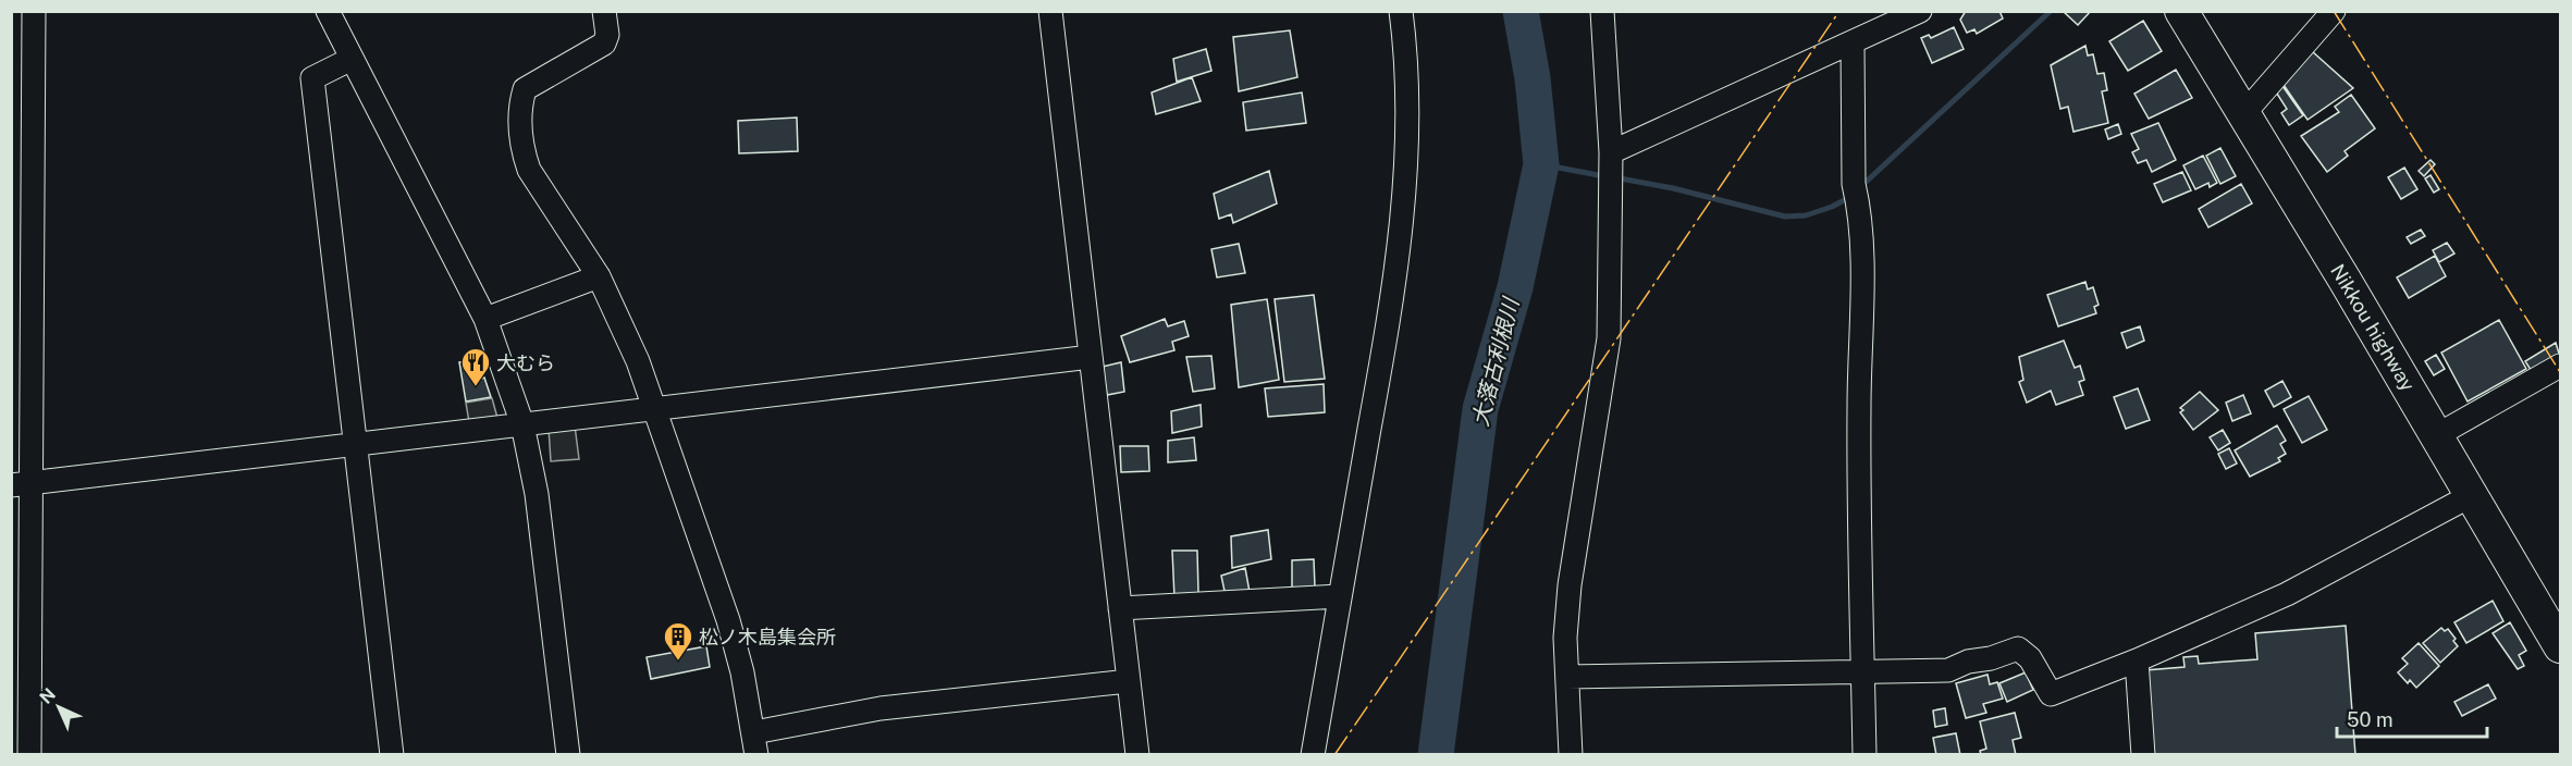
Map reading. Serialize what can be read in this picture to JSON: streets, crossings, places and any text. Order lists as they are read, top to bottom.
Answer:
{
  "streets": {
    "highway": ["Nikkou highway"]
  },
  "water": ["大落古利根川"],
  "places": {
    "restaurant": ["大むら"],
    "building": ["松ノ木島集会所"]
  },
  "scale_bar": "50 m",
  "north": "top left"
}
